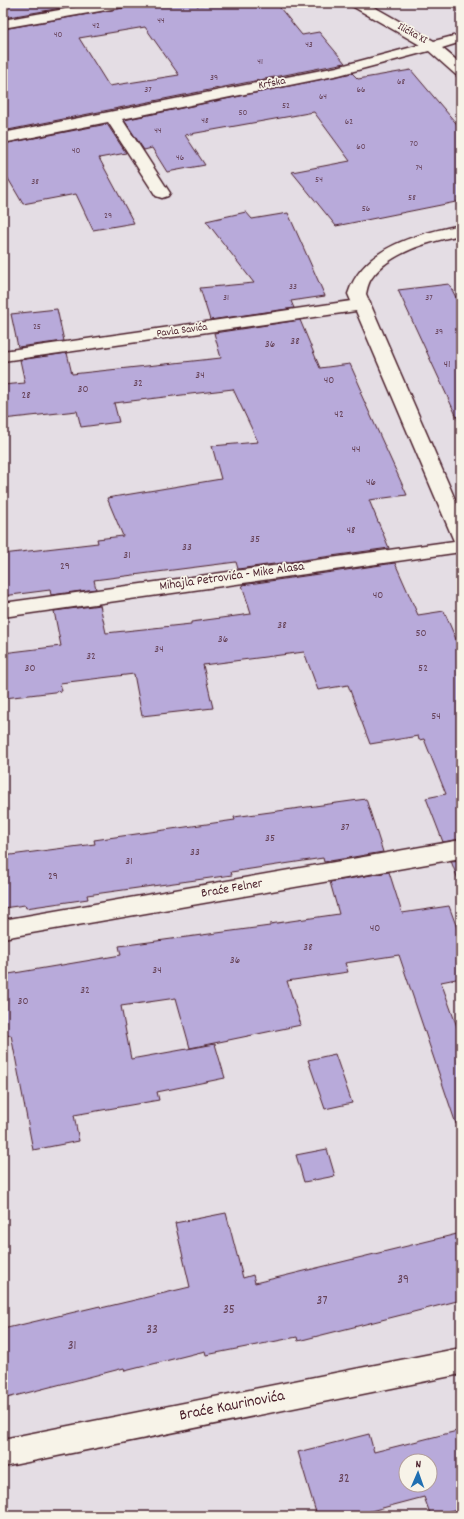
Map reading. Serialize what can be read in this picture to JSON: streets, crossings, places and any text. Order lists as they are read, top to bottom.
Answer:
{
  "streets": {
    "street": [
      "Ilićka XI",
      "Krfska",
      "Pavla Savića",
      "Mihajla Petrovića - Mike Alasa",
      "Braće Felner",
      "Braće Kaurinovića"
    ]
  },
  "crossings": [
    ["Ilićka XI", "Krfska"]
  ],
  "house_numbers": [
    "44",
    "42",
    "40",
    "43",
    "41",
    "39",
    "68",
    "37",
    "66",
    "64",
    "52",
    "50",
    "48",
    "62",
    "44",
    "70",
    "60",
    "40",
    "46",
    "74",
    "54",
    "38",
    "58",
    "56",
    "29",
    "33",
    "31",
    "37",
    "25",
    "39",
    "38",
    "36",
    "41",
    "34",
    "40",
    "32",
    "30",
    "28",
    "42",
    "44",
    "46",
    "48",
    "35",
    "33",
    "31",
    "29",
    "40",
    "38",
    "50",
    "36",
    "34",
    "32",
    "30",
    "52",
    "54",
    "37",
    "35",
    "33",
    "31",
    "29",
    "40",
    "38",
    "36",
    "34",
    "32",
    "30",
    "39",
    "37",
    "35",
    "33",
    "31",
    "32"
  ],
  "north": "top"
}
